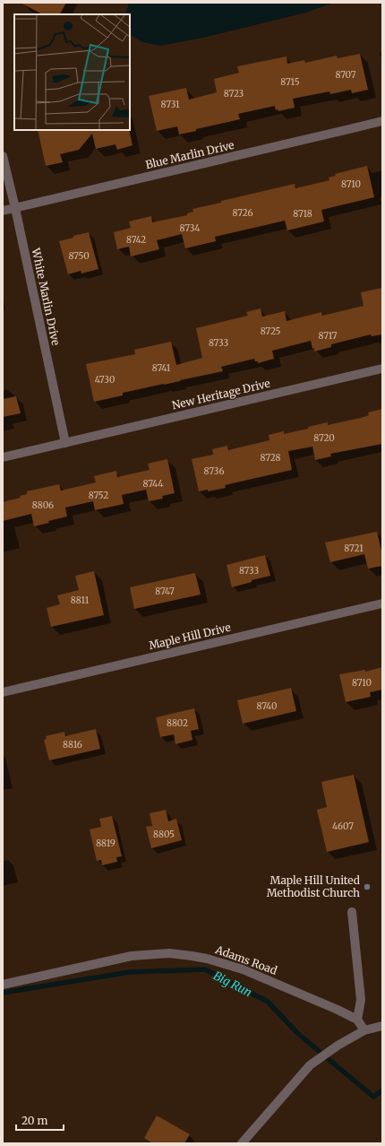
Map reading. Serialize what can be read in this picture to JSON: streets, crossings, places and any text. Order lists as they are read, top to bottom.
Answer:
{
  "streets": {
    "street": [
      "Blue Marlin Drive",
      "White Marlin Drive",
      "New Heritage Drive",
      "Maple Hill Drive",
      "Adams Road"
    ]
  },
  "crossings": [
    ["Blue Marlin Drive", "White Marlin Drive"],
    ["White Marlin Drive", "New Heritage Drive"]
  ],
  "water": ["Big Run"],
  "places": ["Maple Hill United Methodist Church"],
  "house_numbers": [
    "8707",
    "8715",
    "8723",
    "8731",
    "8710",
    "8726",
    "8718",
    "8734",
    "8742",
    "8750",
    "8725",
    "8717",
    "8733",
    "8741",
    "4730",
    "8720",
    "8728",
    "8736",
    "8744",
    "8752",
    "8806",
    "8721",
    "8733",
    "8747",
    "8811",
    "8710",
    "8740",
    "8802",
    "8816",
    "4607",
    "8805",
    "8819"
  ],
  "scale_bar": "20 m"
}
